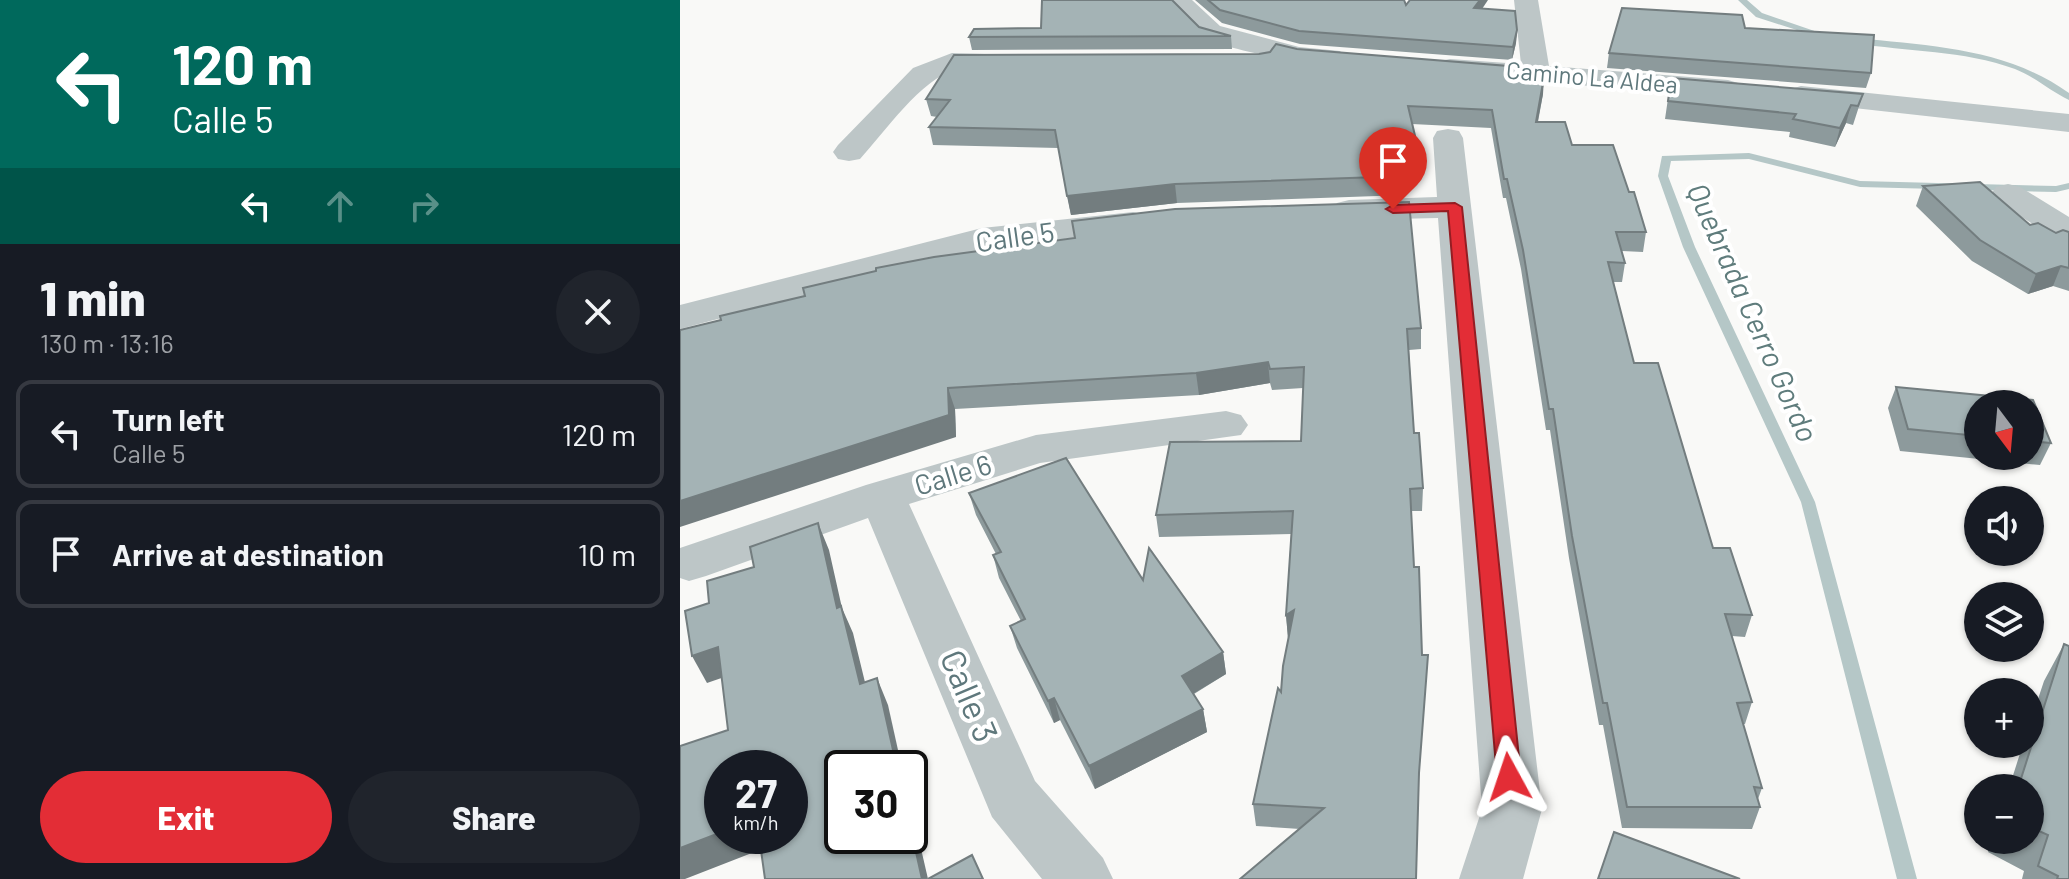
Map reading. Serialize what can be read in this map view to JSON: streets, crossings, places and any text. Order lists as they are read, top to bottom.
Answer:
{
  "streets": {
    "street": [
      "Camino La Aldea",
      "Calle 5",
      "Calle 6",
      "Calle 3"
    ]
  },
  "crossings": [
    ["Calle 6", "Calle 3"]
  ],
  "water": ["Quebrada Cerro Gordo"],
  "north": "bottom",
  "page": {
    "turn": ["120 m", "Calle 5"],
    "heading": ["1 min", "130 m · 13:16"],
    "list": [
      {
        "name": "Turn left",
        "note": "Calle 5",
        "value": "120 m"
      },
      {
        "name": "Arrive at destination",
        "value": "10 m"
      }
    ],
    "map_buttons": ["+", "−"],
    "speed": "27 km/h",
    "limit": "30",
    "buttons": ["Exit", "Share"]
  }
}
